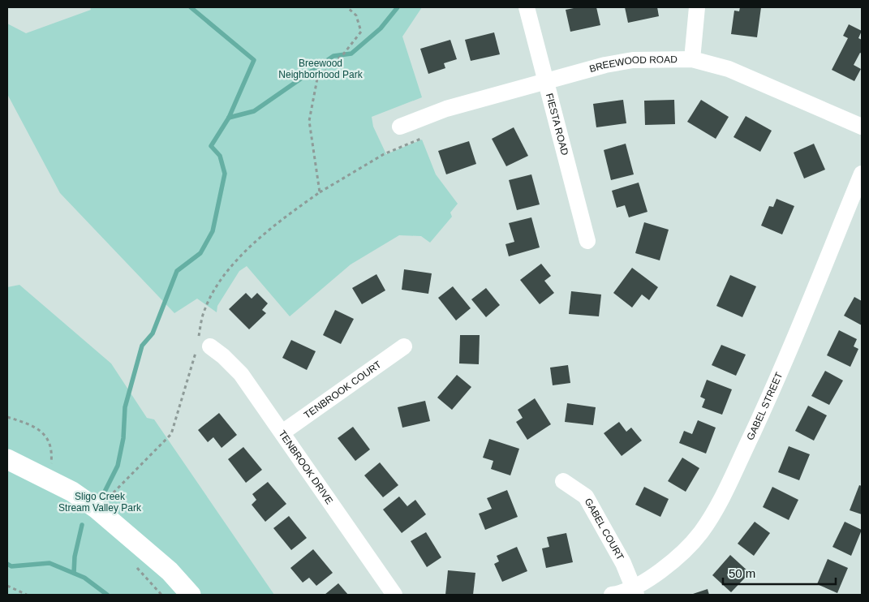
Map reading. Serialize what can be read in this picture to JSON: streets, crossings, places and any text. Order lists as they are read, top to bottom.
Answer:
{
  "streets": {
    "street": [
      "BREEWOOD ROAD",
      "FIESTA ROAD",
      "TENBROOK COURT",
      "GABEL STREET",
      "TENBROOK DRIVE",
      "GABEL COURT"
    ]
  },
  "crossings": [
    ["BREEWOOD ROAD", "FIESTA ROAD"],
    ["TENBROOK COURT", "TENBROOK DRIVE"],
    ["GABEL STREET", "GABEL COURT"]
  ],
  "parks": ["Breewood Neighborhood Park", "Sligo Creek Stream Valley Park"],
  "scale_bar": "50 m"
}
